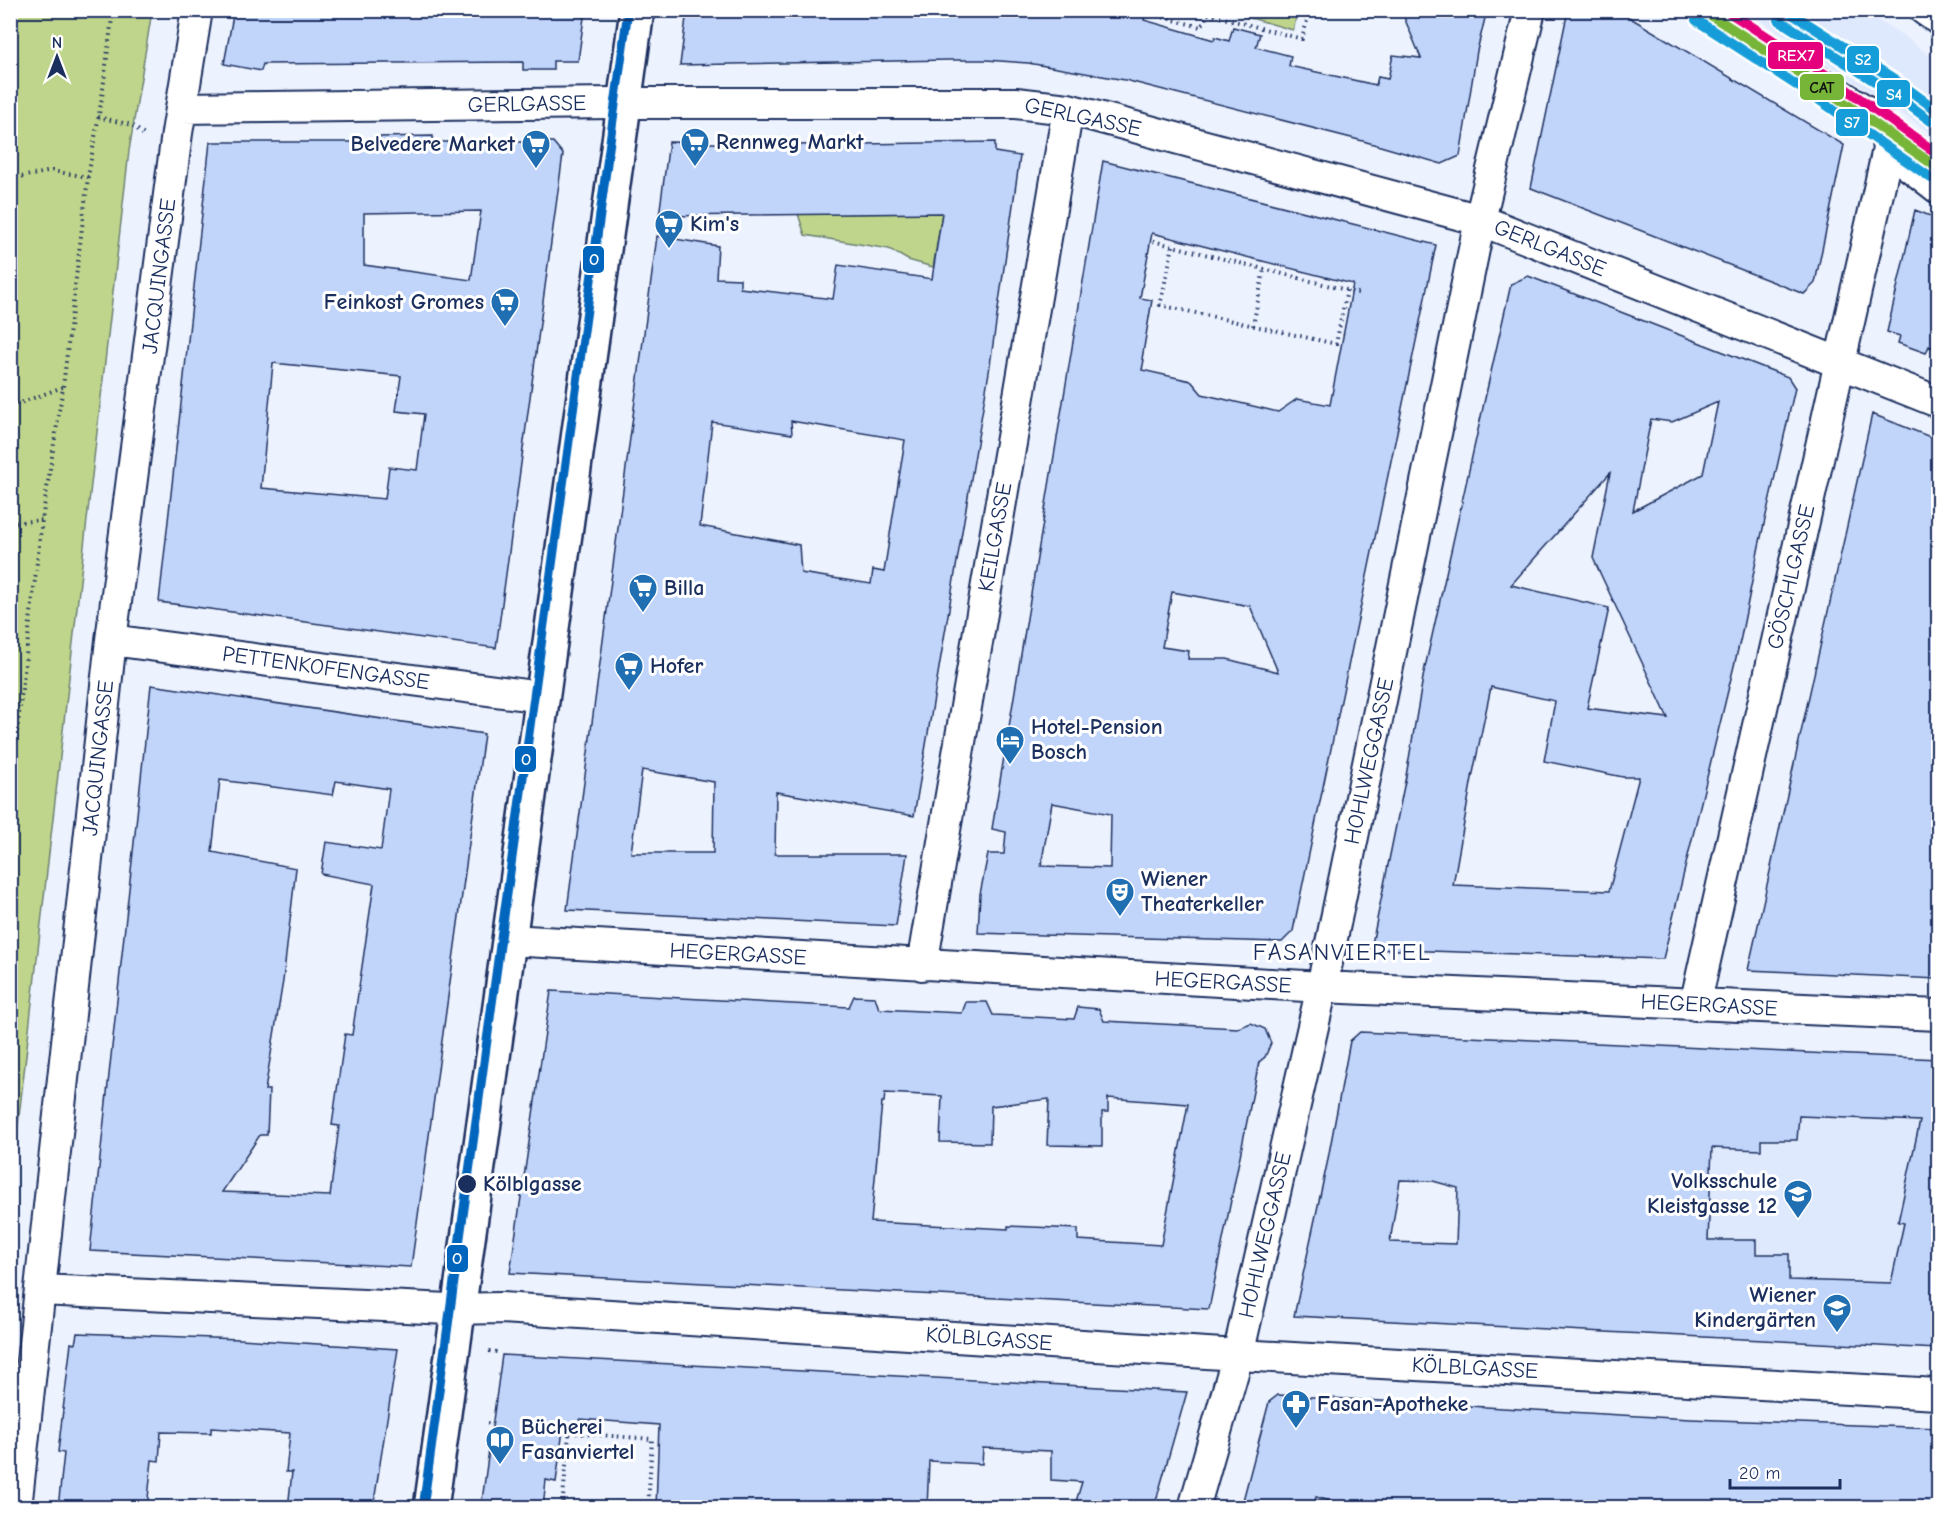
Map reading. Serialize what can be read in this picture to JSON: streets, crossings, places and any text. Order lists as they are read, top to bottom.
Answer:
{
  "streets": {
    "street": [
      "GERLGASSE",
      "JACQUINGASSE",
      "KEILGASSE",
      "GÖSCHLGASSE",
      "PETTENKOFENGASSE",
      "HOHLWEGGASSE",
      "HEGERGASSE",
      "KÖLBLGASSE"
    ]
  },
  "crossings": [
    ["GERLGASSE", "JACQUINGASSE"],
    ["GERLGASSE", "KEILGASSE"],
    ["GERLGASSE", "GÖSCHLGASSE"],
    ["GERLGASSE", "HOHLWEGGASSE"],
    ["JACQUINGASSE", "PETTENKOFENGASSE"],
    ["JACQUINGASSE", "KÖLBLGASSE"],
    ["KEILGASSE", "HEGERGASSE"],
    ["GÖSCHLGASSE", "HEGERGASSE"],
    ["HOHLWEGGASSE", "HEGERGASSE"],
    ["HOHLWEGGASSE", "KÖLBLGASSE"]
  ],
  "districts": ["FASANVIERTEL"],
  "places": {
    "supermarket": [
      "Rennweg Markt",
      "Belvedere Market",
      "Kim's",
      "Feinkost Gromes",
      "Billa",
      "Hofer"
    ],
    "hotel": ["Hotel-Pension Bosch"],
    "theatre": ["Wiener Theaterkeller"],
    "other": ["Kölblgasse"],
    "school or university": ["Volksschule Kleistgasse 12", "Wiener Kindergärten"],
    "pharmacy": ["Fasan-Apotheke"],
    "library": ["Bücherei Fasanviertel"]
  },
  "lines": [
    "transit line O",
    "transit line CAT",
    "transit line REX7",
    "transit line S2",
    "transit line S7",
    "transit line S4"
  ],
  "scale_bar": "20 m",
  "north": "top"
}
